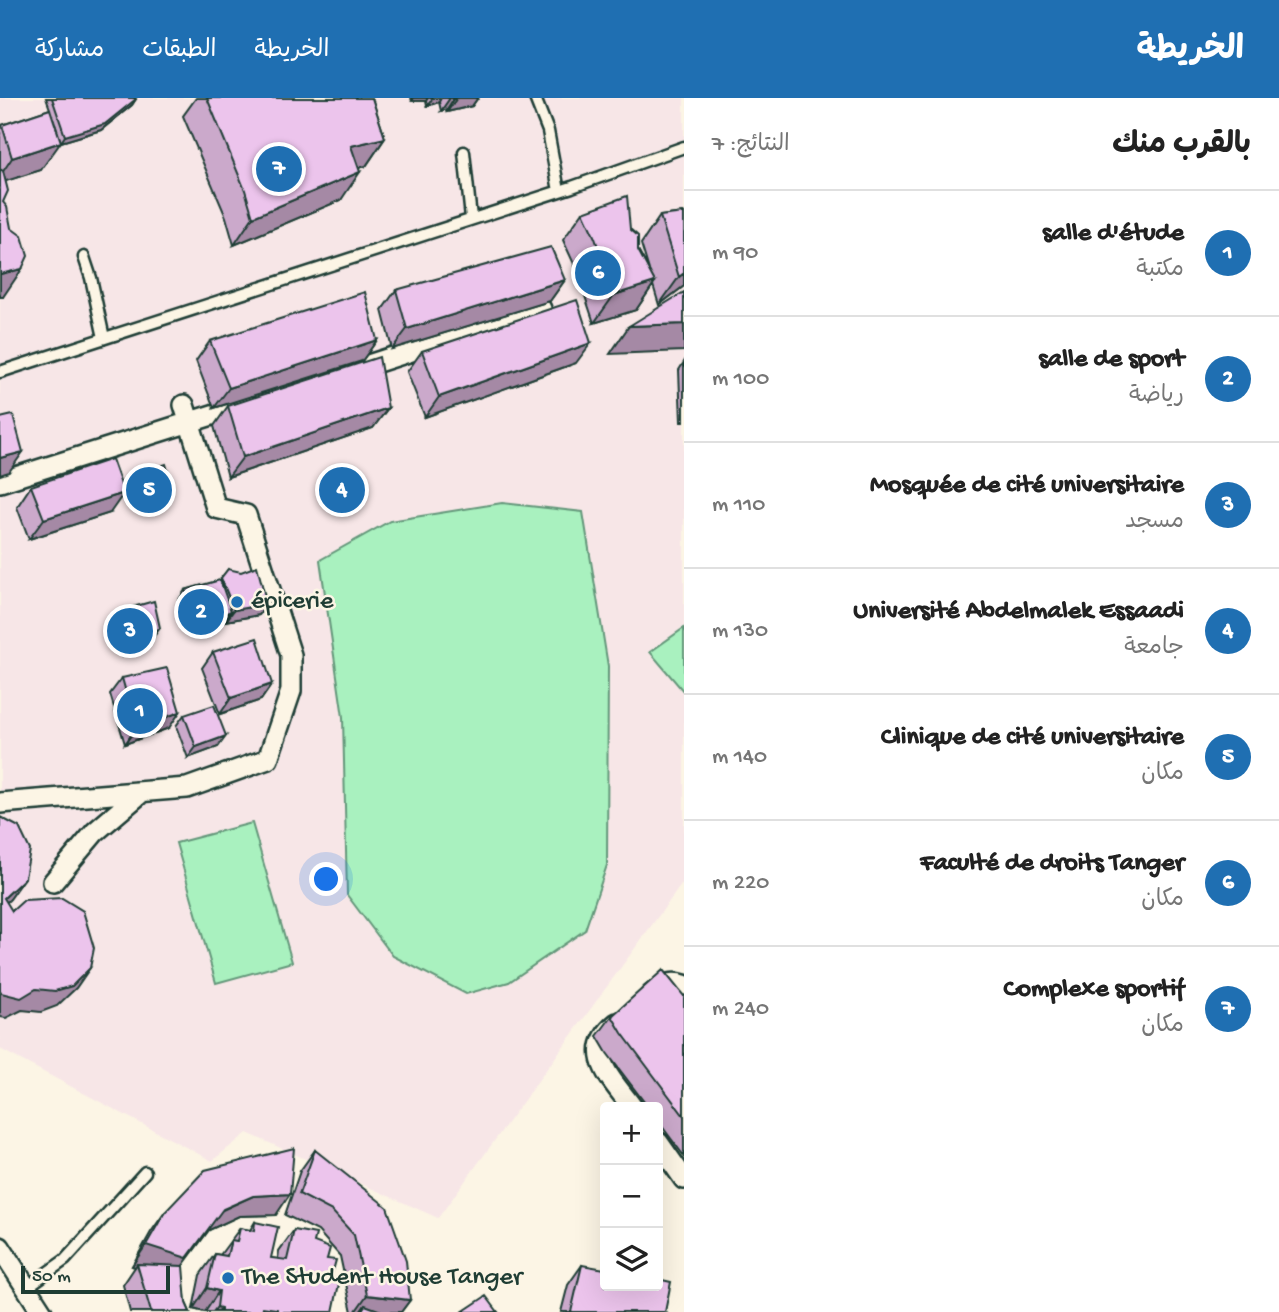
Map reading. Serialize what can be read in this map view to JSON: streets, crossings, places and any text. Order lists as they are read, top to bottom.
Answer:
{
  "places": ["épicerie", "The Student House Tanger"],
  "scale_bar": "50 m",
  "page": {
    "header": "الخريطة",
    "nav": ["الخريطة", "الطبقات", "مشاركة"],
    "heading": ["بالقرب منك", "النتائج: 7"],
    "pins": [
      "7",
      "6",
      "4",
      "5",
      "2",
      "3",
      "1"
    ],
    "list": [
      {
        "mark": "1",
        "name": "salle d'étude",
        "note": "مكتبة",
        "value": "90 m"
      },
      {
        "mark": "2",
        "name": "salle de sport",
        "note": "رياضة",
        "value": "100 m"
      },
      {
        "mark": "3",
        "name": "Mosquée de cité universitaire",
        "note": "مسجد",
        "value": "110 m"
      },
      {
        "mark": "4",
        "name": "Université Abdelmalek Essaadi",
        "note": "جامعة",
        "value": "130 m"
      },
      {
        "mark": "5",
        "name": "Clinique de cité universitaire",
        "note": "مكان",
        "value": "140 m"
      },
      {
        "mark": "6",
        "name": "Faculté de droits Tanger",
        "note": "مكان",
        "value": "220 m"
      },
      {
        "mark": "7",
        "name": "Complexe sportif",
        "note": "مكان",
        "value": "240 m"
      }
    ],
    "map_buttons": ["+", "−"],
    "scale": "50 m"
  }
}
